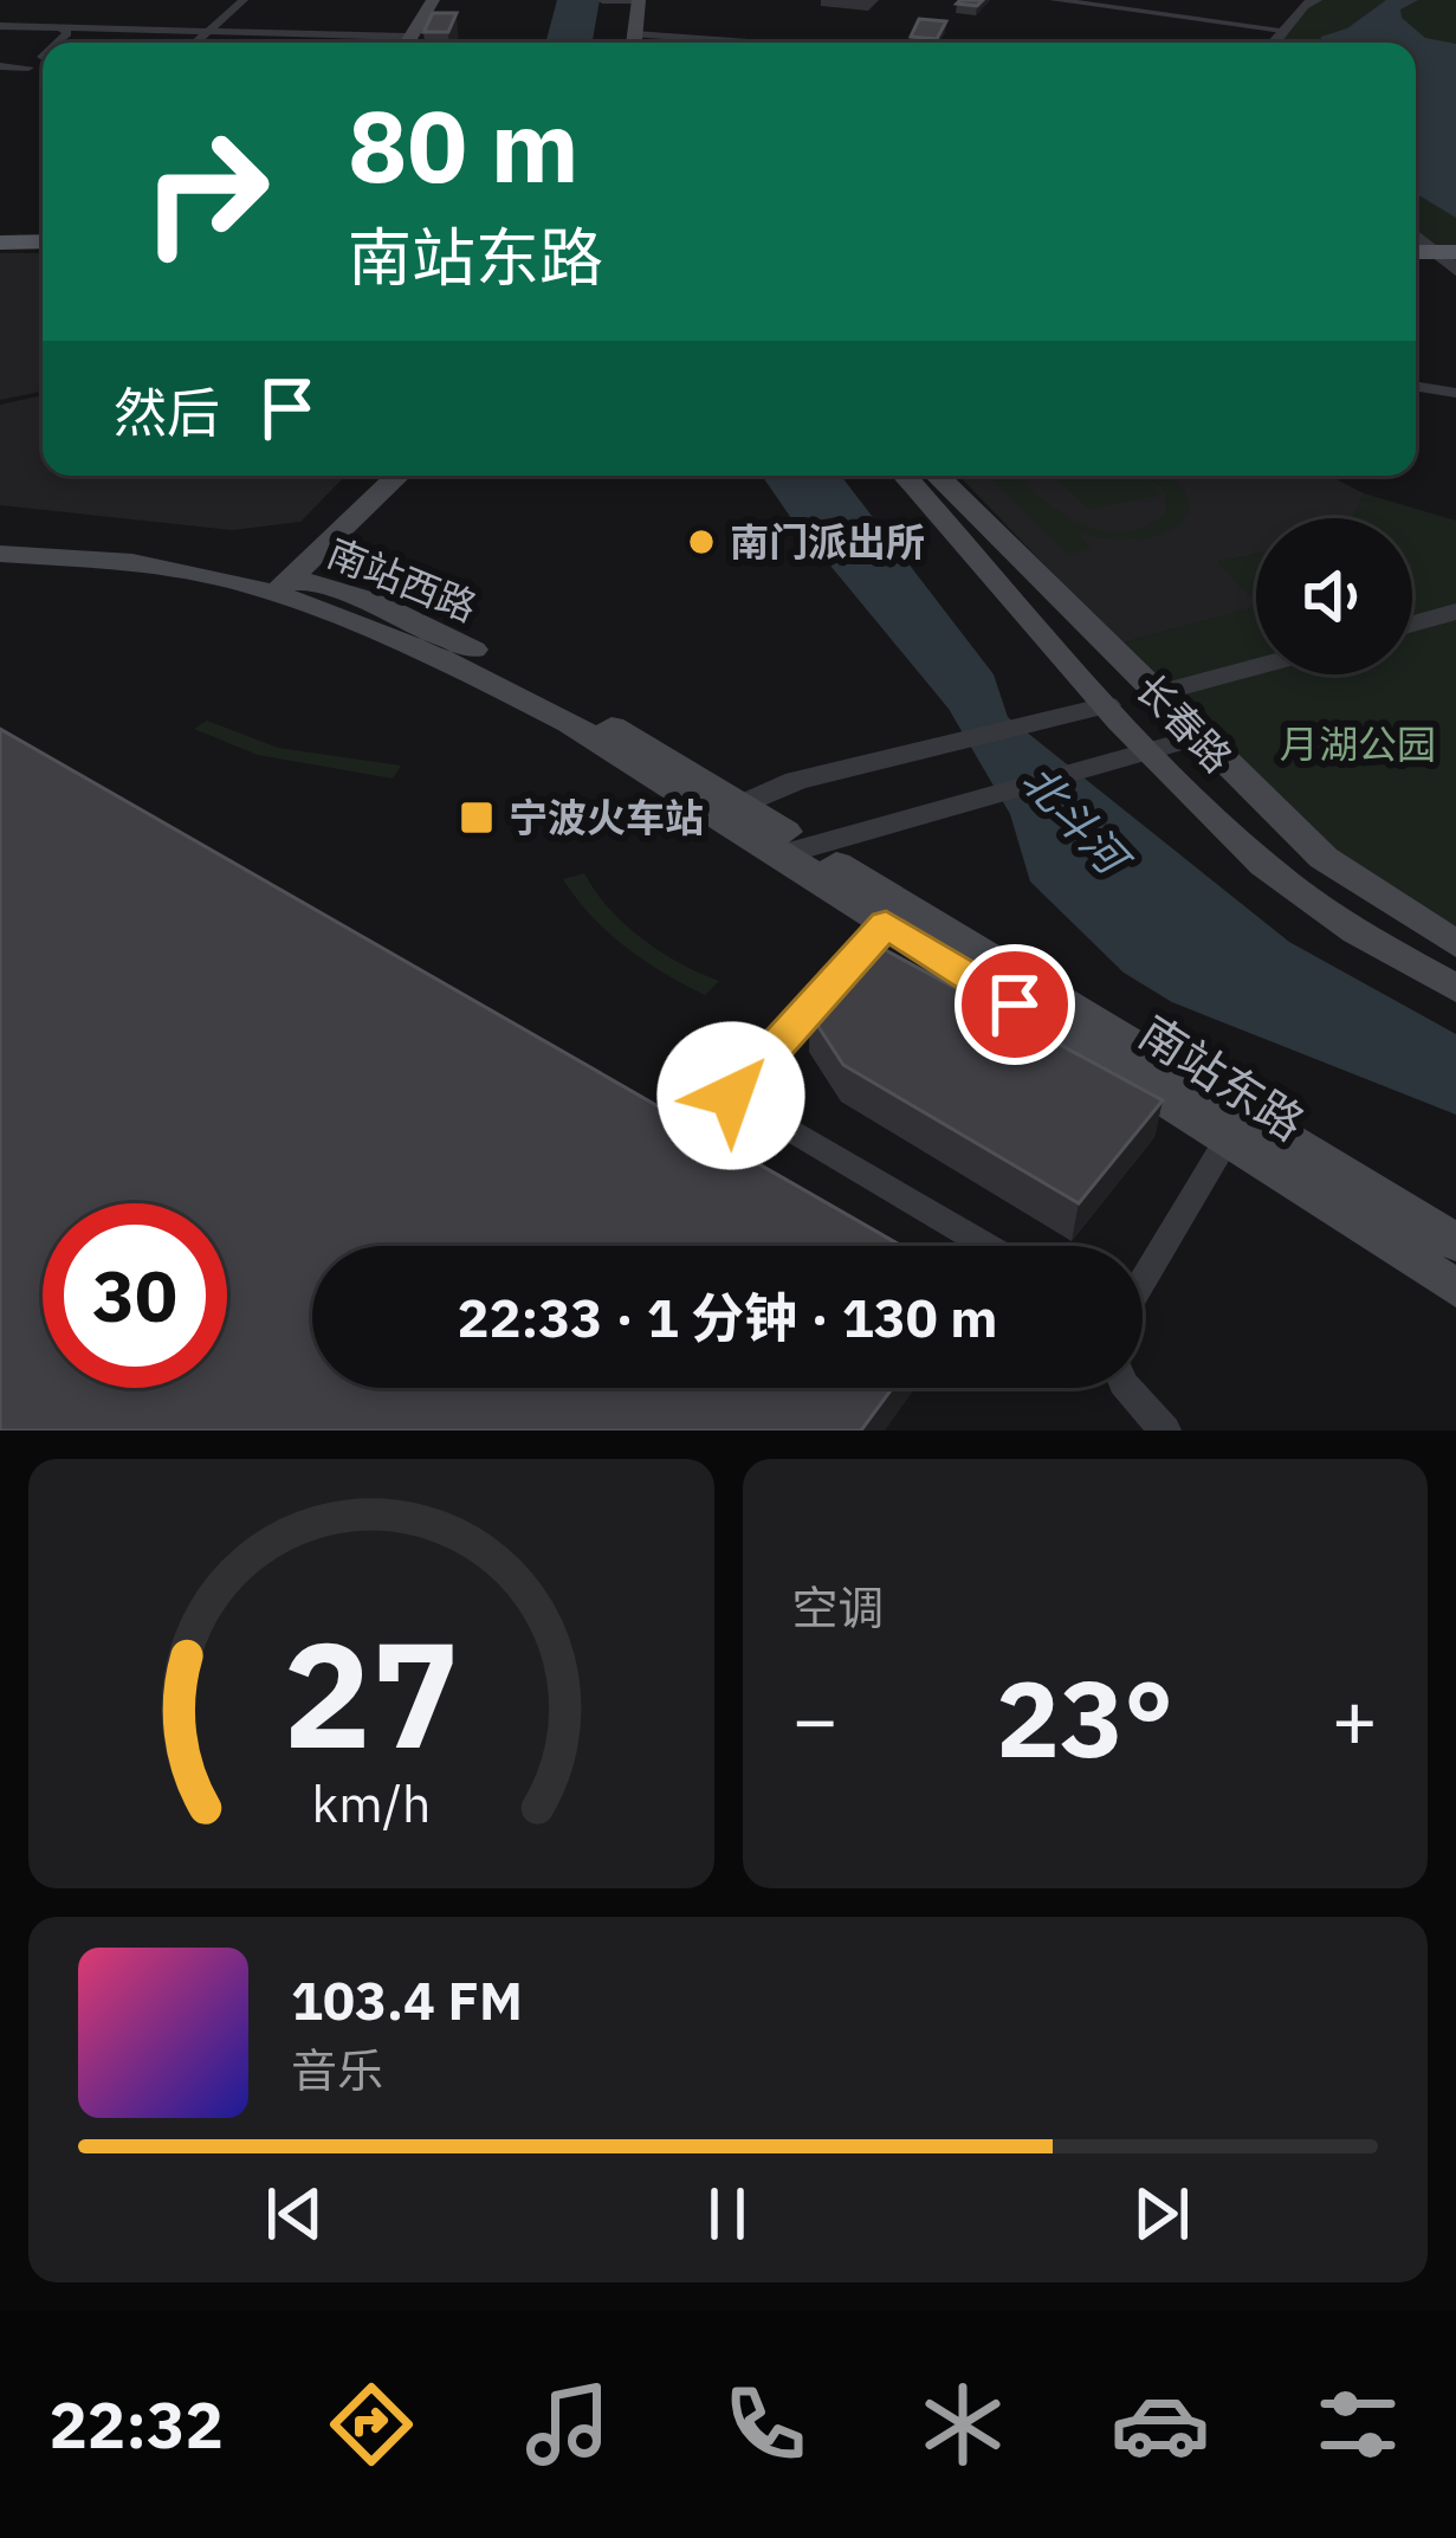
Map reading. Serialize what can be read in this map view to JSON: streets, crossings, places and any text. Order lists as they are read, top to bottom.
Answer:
{
  "streets": {
    "main road": ["南站西路", "长春路", "南站东路"]
  },
  "crossings": [
    ["南站西路", "南站东路"]
  ],
  "water": ["北斗河"],
  "parks": ["月湖公园"],
  "places": {
    "other": ["南门派出所"],
    "transit": ["宁波火车站"]
  },
  "page": {
    "turn": ["80 m", "南站东路"],
    "then": "然后",
    "limit": "30",
    "trip": "22:33 · 1 分钟 · 130 m",
    "tile": "空调",
    "heat": ["−", "23°", "+"],
    "song": ["103.4 FM", "音乐"],
    "tabs": "22:32",
    "gauge": ["27", "km/h"]
  }
}
